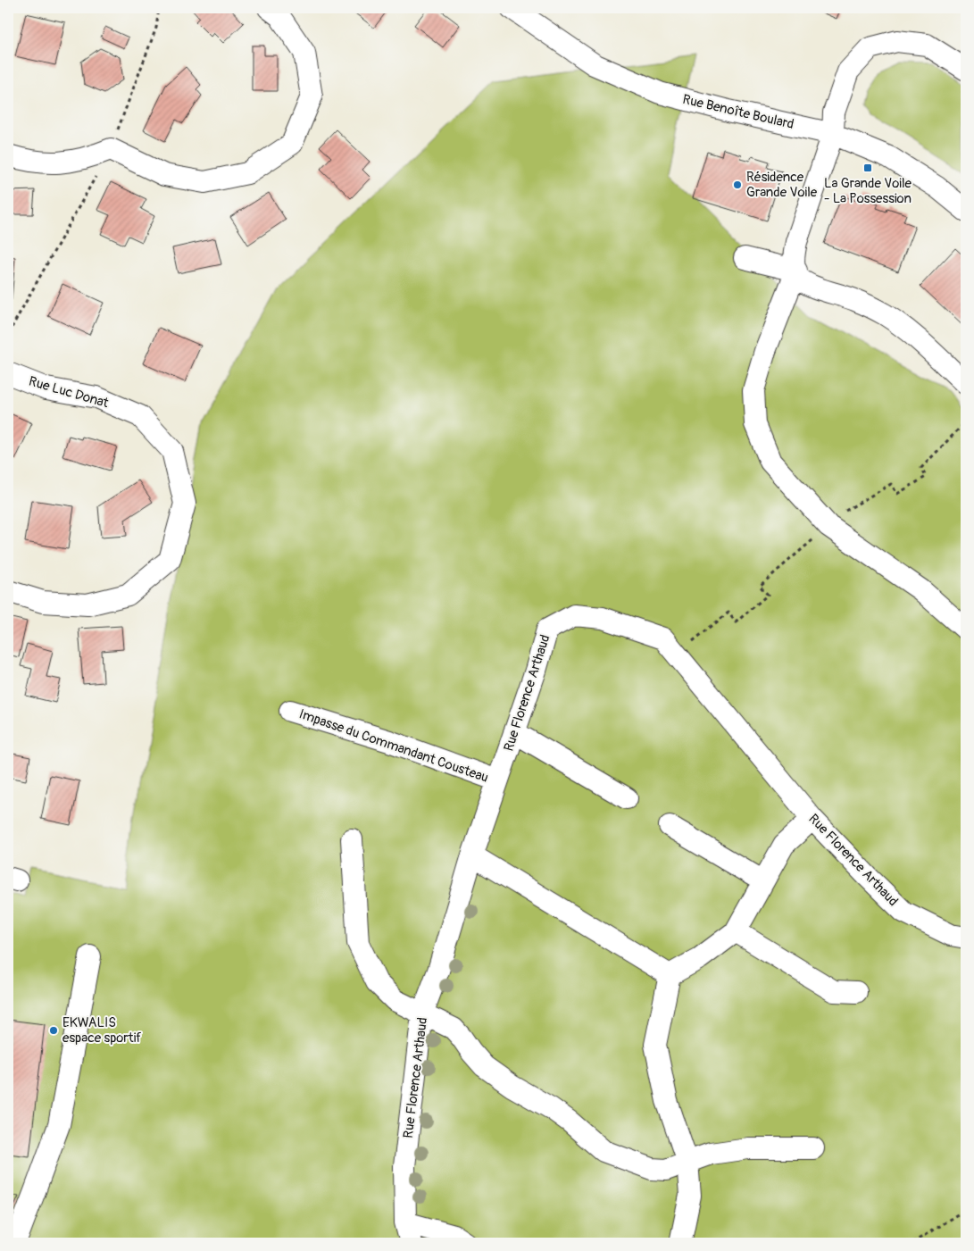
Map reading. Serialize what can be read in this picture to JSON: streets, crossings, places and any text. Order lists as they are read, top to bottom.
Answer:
{
  "streets": {
    "street": [
      "Rue Benoîte Boulard",
      "Rue Luc Donat",
      "Rue Florence Arthaud",
      "Impasse du Commandant Cousteau"
    ]
  },
  "crossings": [
    ["Rue Florence Arthaud", "Impasse du Commandant Cousteau"]
  ],
  "places": {
    "transit": ["La Grande Voile - La Possession"],
    "other": ["Résidence Grande Voile", "EKWALIS espace sportif"]
  }
}
